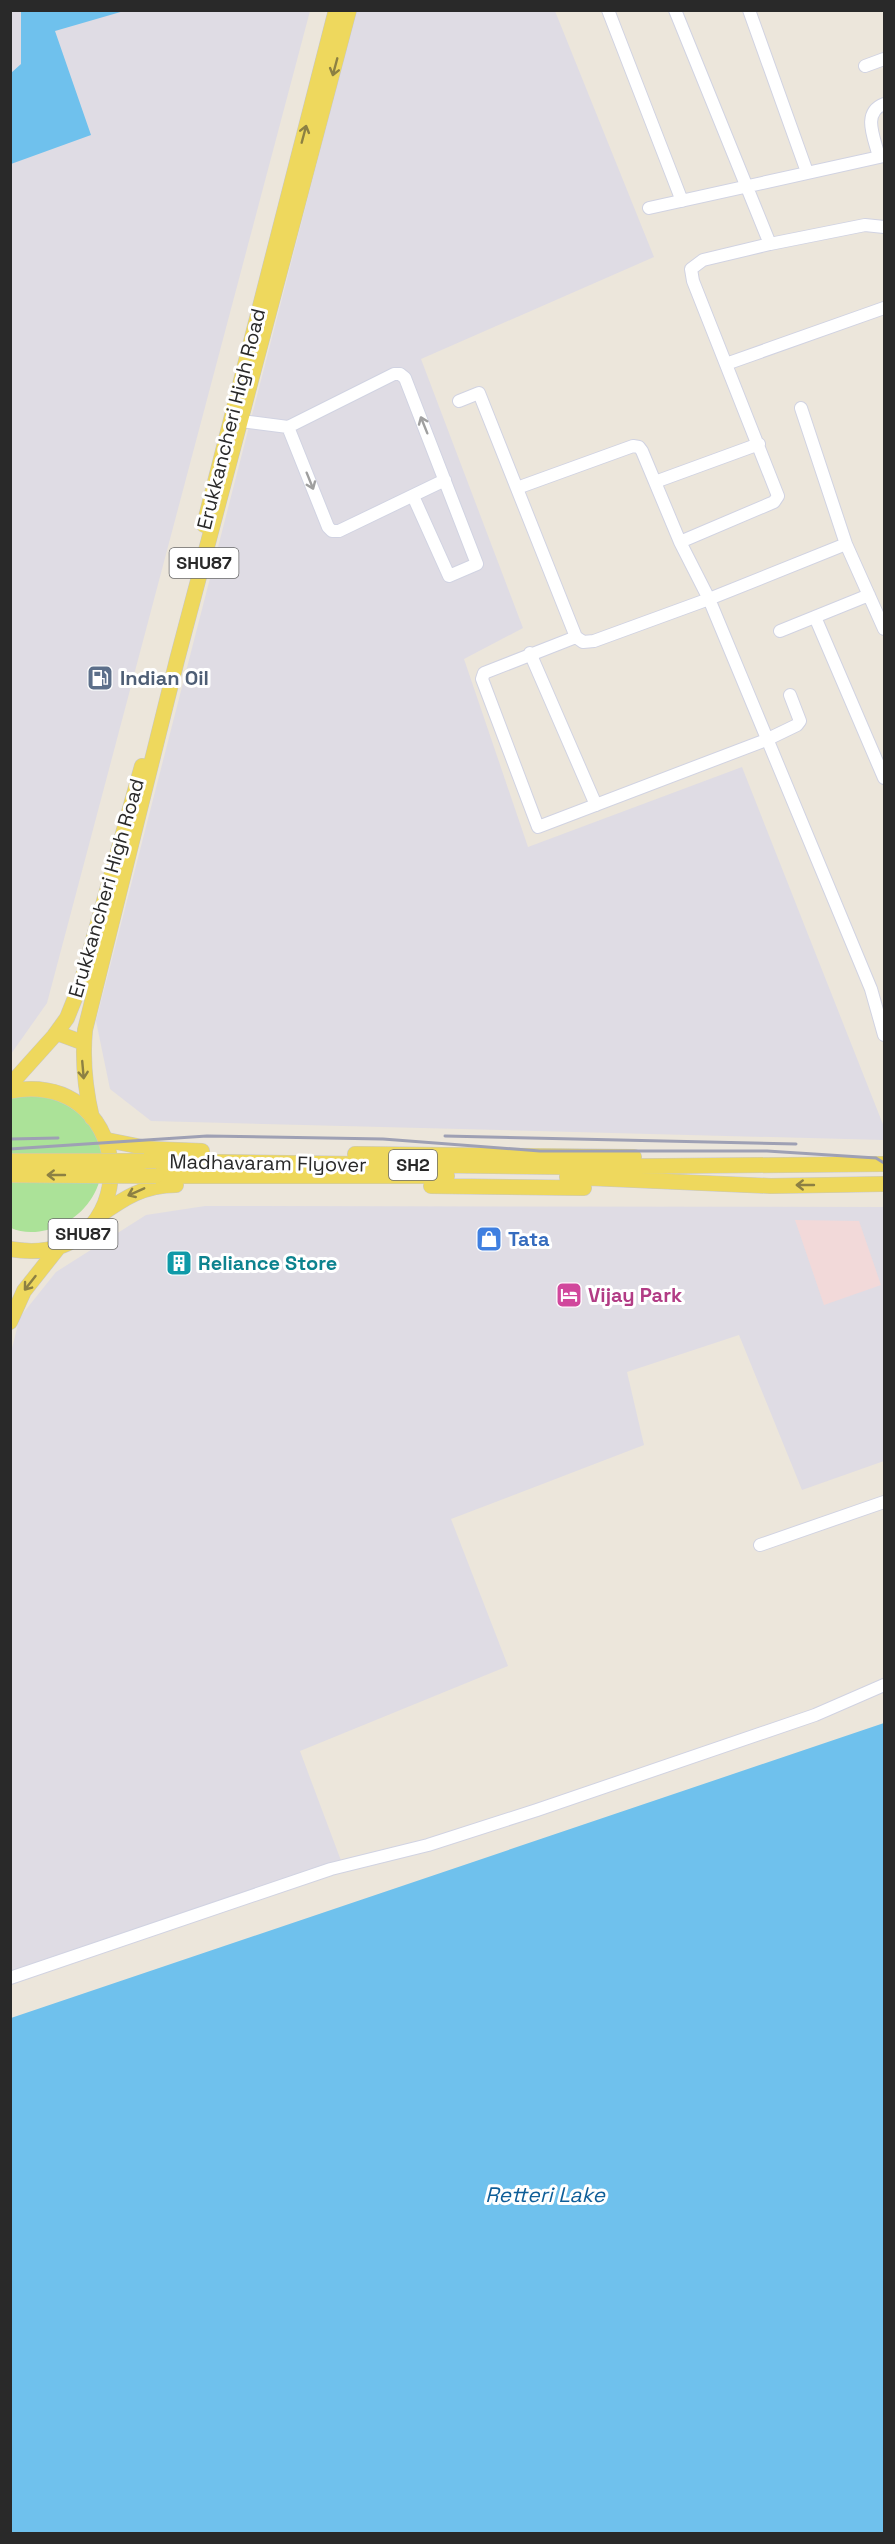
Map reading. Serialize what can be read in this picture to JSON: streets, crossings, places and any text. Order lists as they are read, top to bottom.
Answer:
{
  "streets": {
    "main road": [
      "Erukkancheri High Road",
      "SHU87",
      "Madhavaram Flyover",
      "SH2"
    ]
  },
  "crossings": [
    ["Madhavaram Flyover", "SH2"]
  ],
  "water": ["Retteri Lake"],
  "places": {
    "fuel station": ["Indian Oil"],
    "shop": ["Tata"],
    "building": ["Reliance Store"],
    "hotel": ["Vijay Park"]
  }
}
